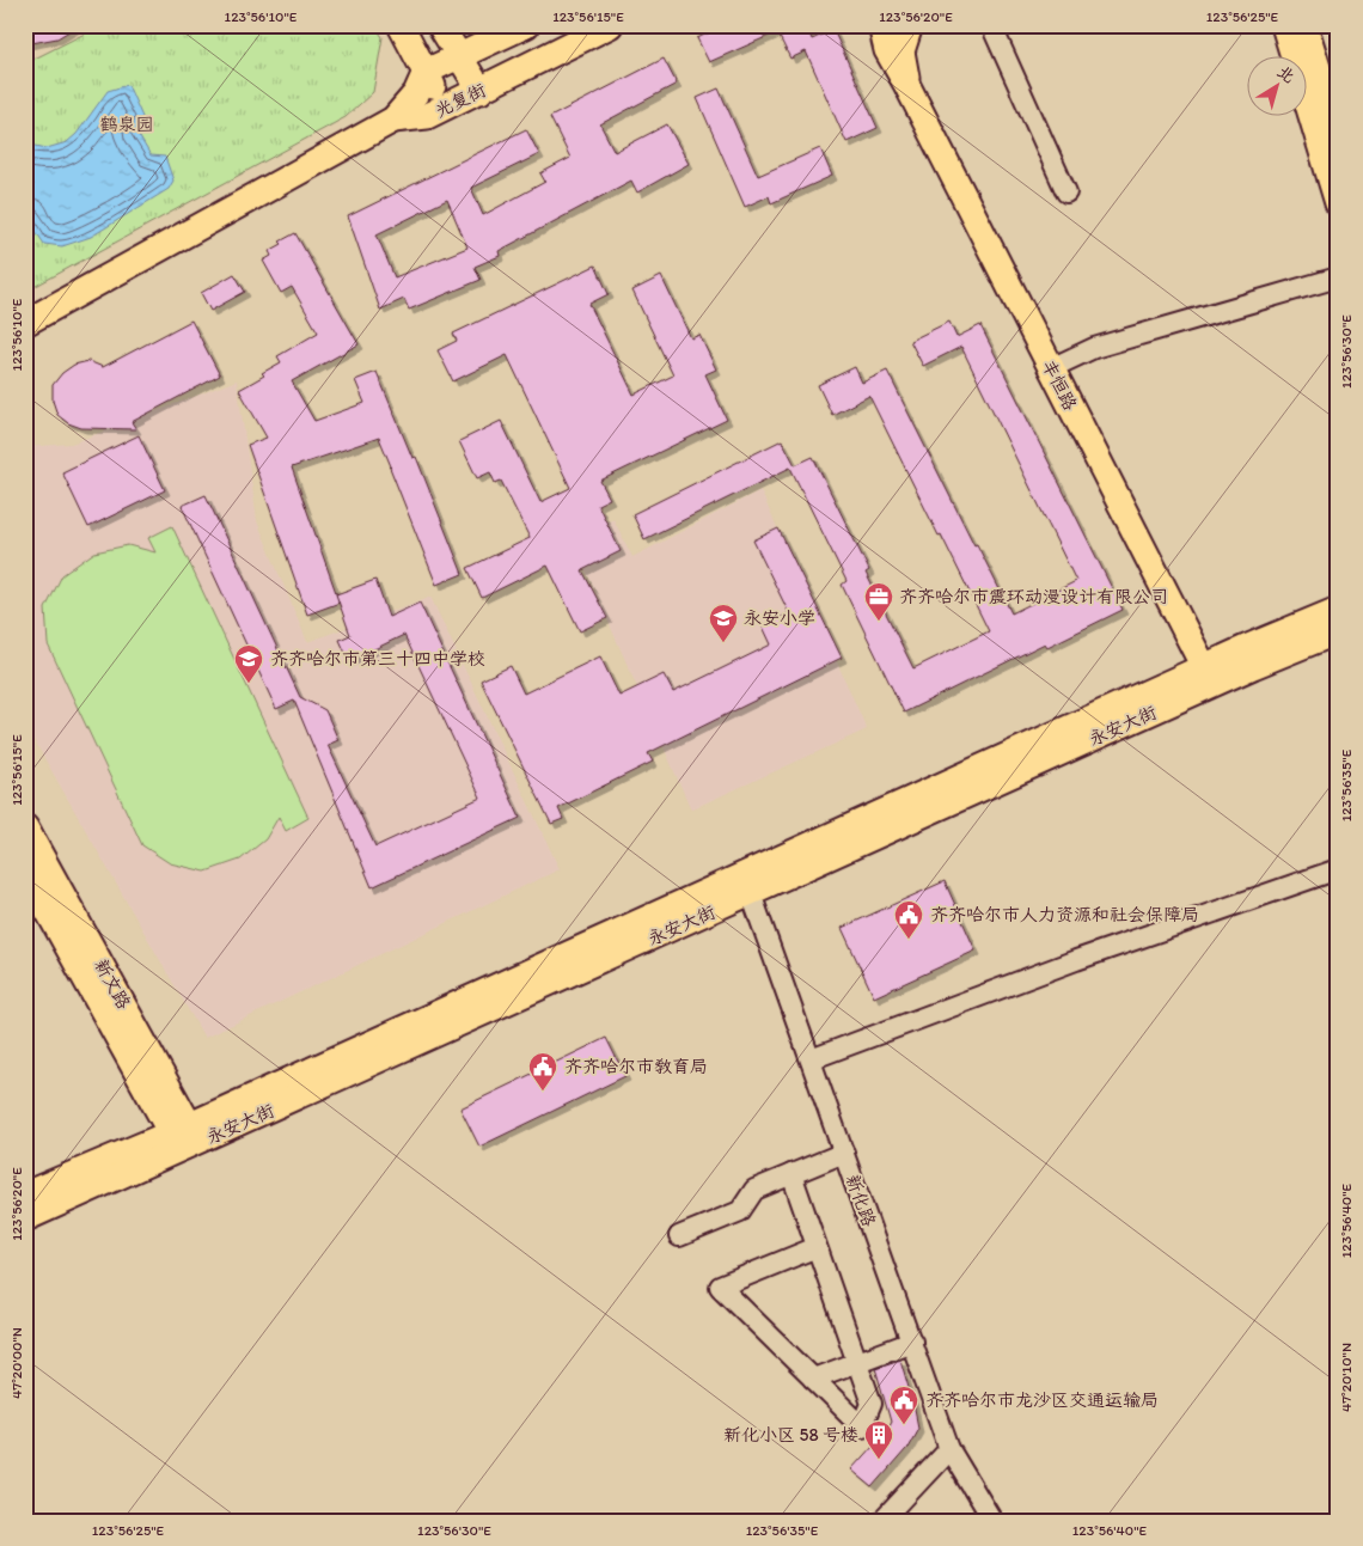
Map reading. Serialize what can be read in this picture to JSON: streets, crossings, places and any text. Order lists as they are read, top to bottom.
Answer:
{
  "streets": {
    "main road": [
      "光复街",
      "丰恒路",
      "永安大街",
      "新文路"
    ],
    "street": ["新化路"]
  },
  "crossings": [
    ["丰恒路", "永安大街"],
    ["永安大街", "新文路"],
    ["永安大街", "新化路"]
  ],
  "parks": ["鹤泉园"],
  "places": {
    "office": ["齐齐哈尔市震环动漫设计有限公司"],
    "school or university": ["永安小学", "齐齐哈尔市第三十四中学校"],
    "public building": ["齐齐哈尔市人力资源和社会保障局", "齐齐哈尔市教育局", "齐齐哈尔市龙沙区交通运输局"],
    "building": ["新化小区 58 号楼"]
  },
  "north": "top right",
  "coordinates": [
    "123°56'10\"E",
    "123°56'15\"E",
    "123°56'20\"E",
    "123°56'25\"E",
    "123°56'30\"E",
    "123°56'35\"E",
    "123°56'40\"E",
    "47°20'00\"N",
    "47°20'10\"N"
  ]
}
